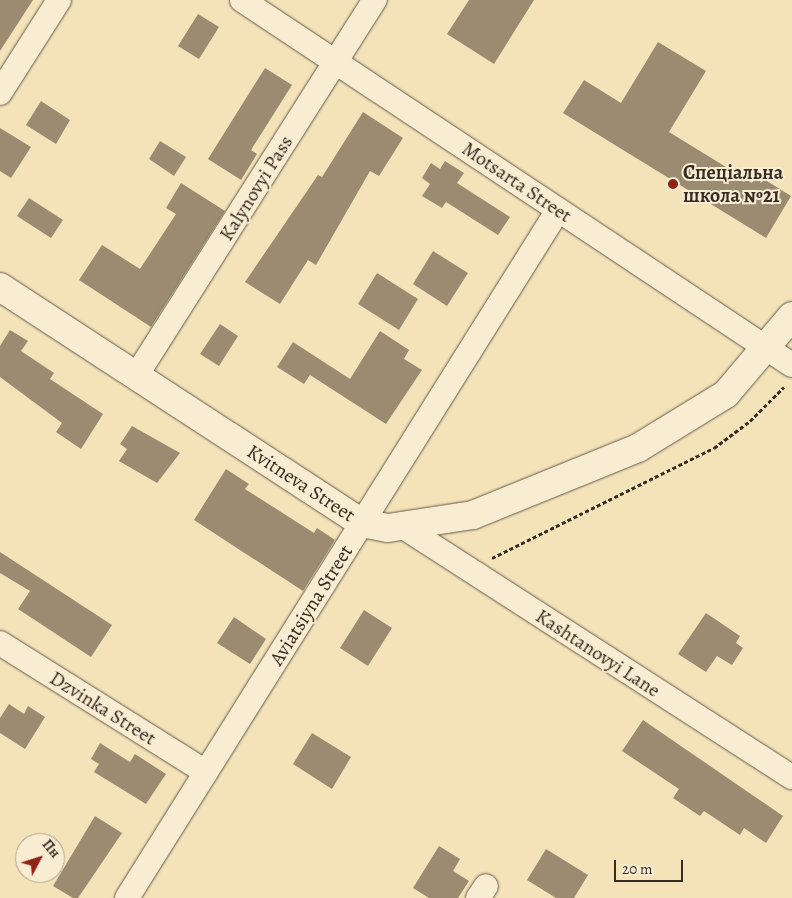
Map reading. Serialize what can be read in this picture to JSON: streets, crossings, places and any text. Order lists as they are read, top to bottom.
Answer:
{
  "streets": {
    "main road": ["Kvitneva Street"],
    "street": [
      "Motsarta Street",
      "Kalynovyi Pass",
      "Aviatsiyna Street",
      "Kashtanovyi Lane",
      "Dzvinka Street"
    ]
  },
  "crossings": [
    ["Motsarta Street", "Kalynovyi Pass"],
    ["Motsarta Street", "Kvitneva Street"],
    ["Motsarta Street", "Aviatsiyna Street"],
    ["Kalynovyi Pass", "Kvitneva Street"],
    ["Kvitneva Street", "Aviatsiyna Street"],
    ["Kvitneva Street", "Kashtanovyi Lane"],
    ["Aviatsiyna Street", "Dzvinka Street"]
  ],
  "places": ["Спеціальна школа №21"],
  "scale_bar": "20 m",
  "north": "top right"
}
